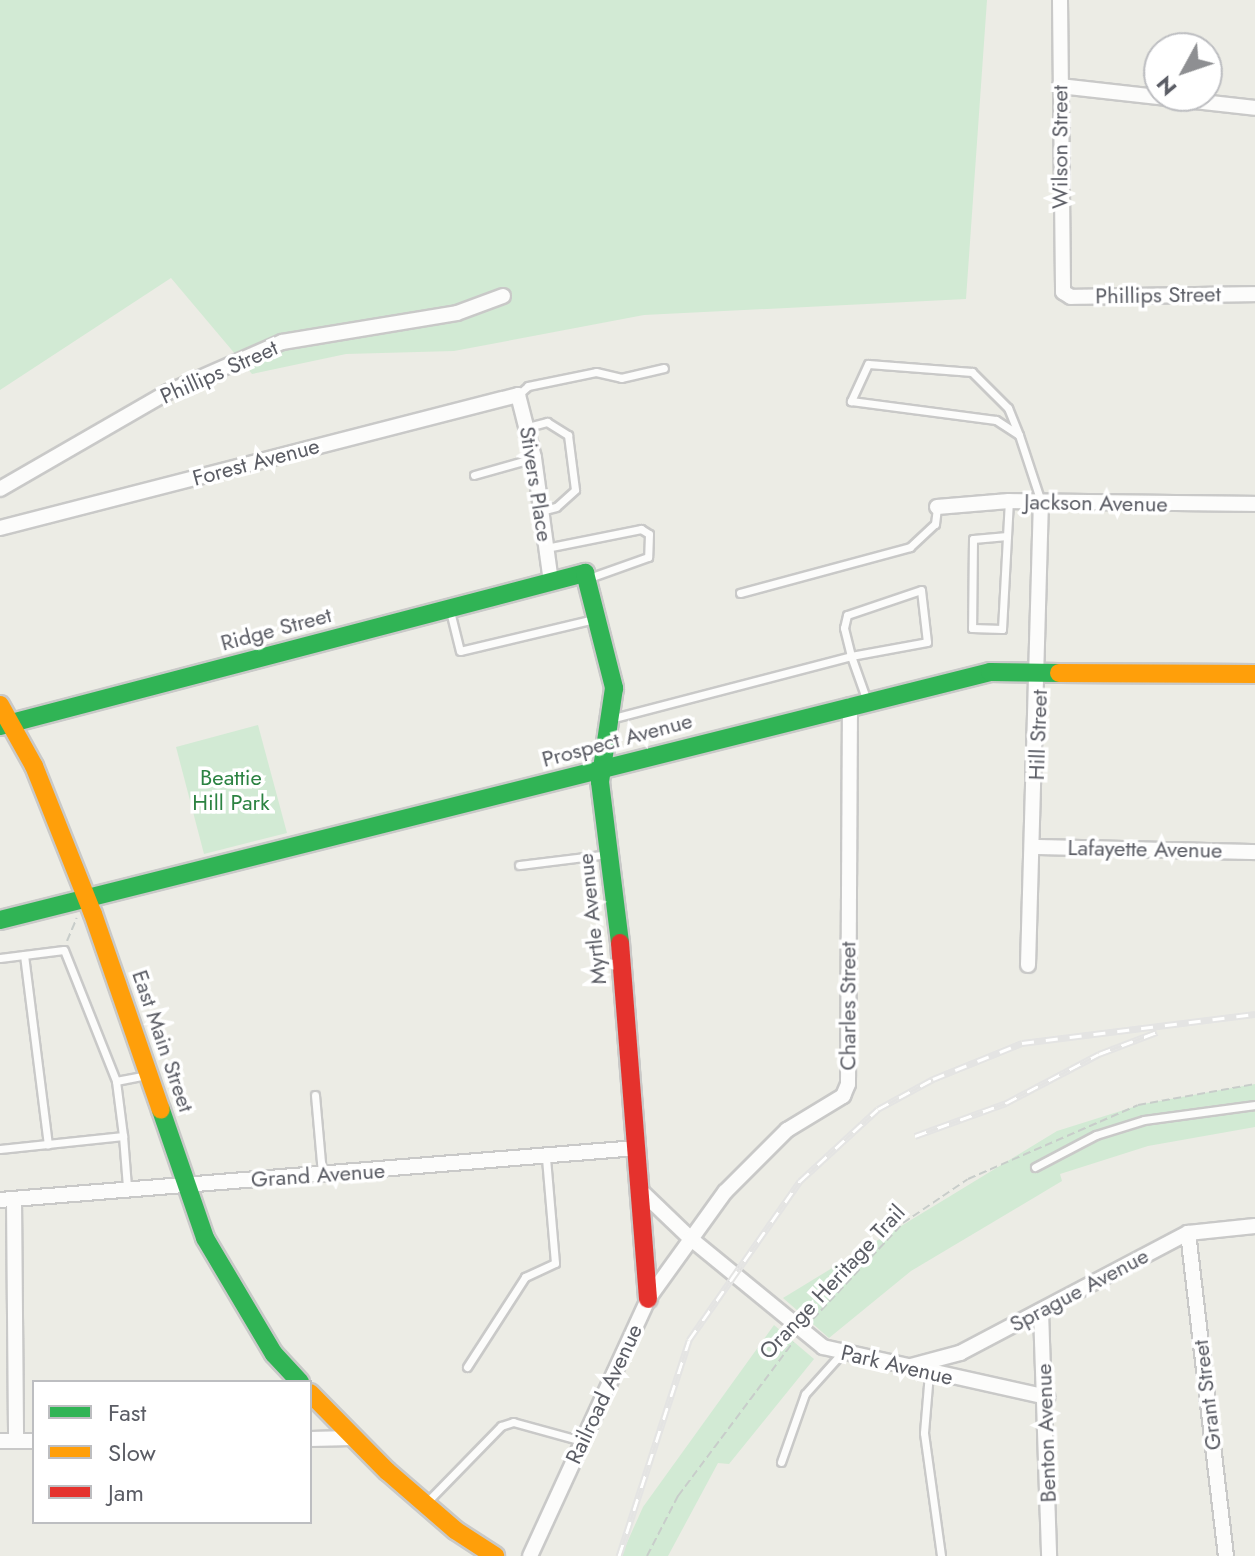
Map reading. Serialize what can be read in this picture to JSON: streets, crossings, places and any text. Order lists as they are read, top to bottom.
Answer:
{
  "streets": {
    "street": [
      "Wilson Street",
      "Phillips Street",
      "Forest Avenue",
      "Stivers Place",
      "Jackson Avenue",
      "Ridge Street",
      "Hill Street",
      "Prospect Avenue",
      "Lafayette Avenue",
      "Myrtle Avenue",
      "Charles Street",
      "East Main Street",
      "Grand Avenue",
      "Sprague Avenue",
      "Park Avenue",
      "Railroad Avenue",
      "Grant Street",
      "Benton Avenue"
    ],
    "path": ["Orange Heritage Trail"]
  },
  "crossings": [
    ["Wilson Street", "Phillips Street"],
    ["Forest Avenue", "Stivers Place"],
    ["Stivers Place", "Ridge Street"],
    ["Jackson Avenue", "Hill Street"],
    ["Ridge Street", "East Main Street"],
    ["Hill Street", "Prospect Avenue"],
    ["Hill Street", "Lafayette Avenue"],
    ["Prospect Avenue", "Myrtle Avenue"],
    ["Prospect Avenue", "Charles Street"],
    ["Prospect Avenue", "East Main Street"],
    ["Myrtle Avenue", "Grand Avenue"],
    ["Myrtle Avenue", "Railroad Avenue"],
    ["Charles Street", "Park Avenue"],
    ["Charles Street", "Railroad Avenue"],
    ["East Main Street", "Grand Avenue"],
    ["Orange Heritage Trail", "Park Avenue"],
    ["Sprague Avenue", "Park Avenue"],
    ["Sprague Avenue", "Grant Street"],
    ["Sprague Avenue", "Benton Avenue"],
    ["Park Avenue", "Railroad Avenue"],
    ["Park Avenue", "Benton Avenue"]
  ],
  "parks": ["Beattie Hill Park"],
  "legend": ["Fast", "Slow", "Jam"],
  "north": "bottom left"
}
